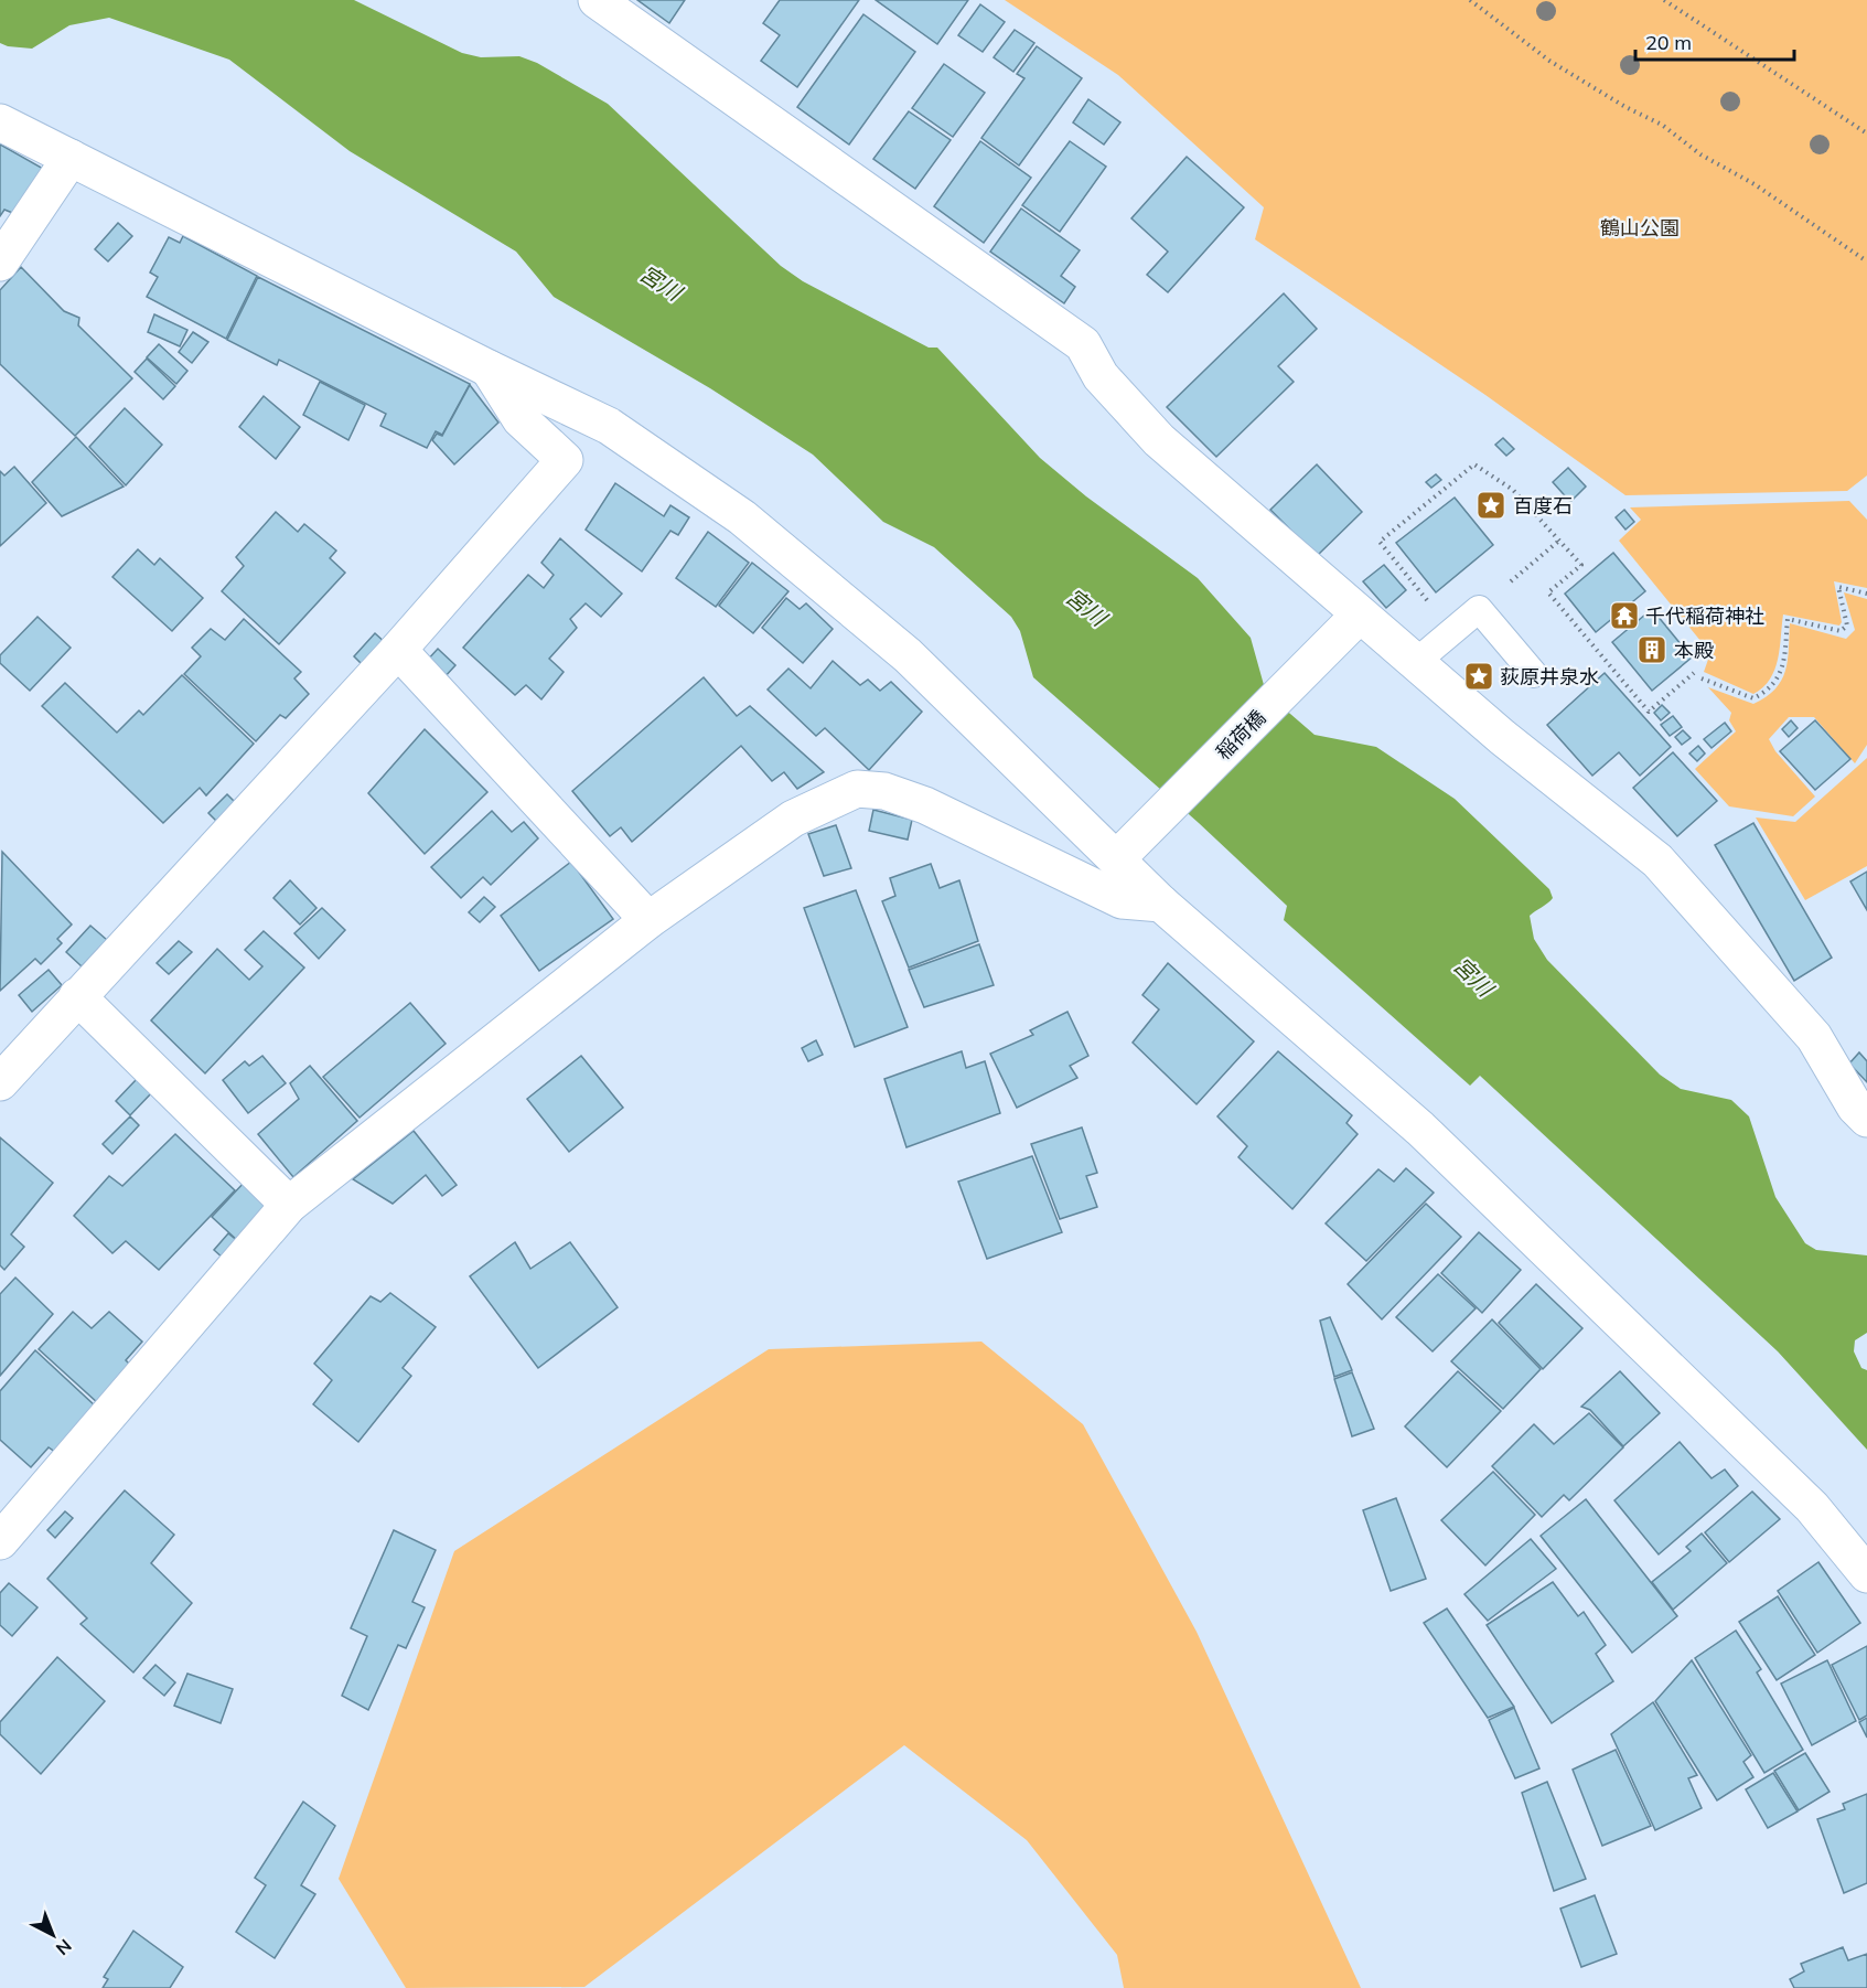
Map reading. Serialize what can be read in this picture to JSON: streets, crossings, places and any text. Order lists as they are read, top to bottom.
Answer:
{
  "streets": {
    "street": ["稲荷橋"]
  },
  "water": ["宮川"],
  "parks": ["鶴山公園"],
  "places": {
    "place": ["百度石", "荻原井泉水"],
    "temple": ["千代稲荷神社"],
    "building": ["本殿"]
  },
  "scale_bar": "20 m",
  "north": "bottom right"
}
